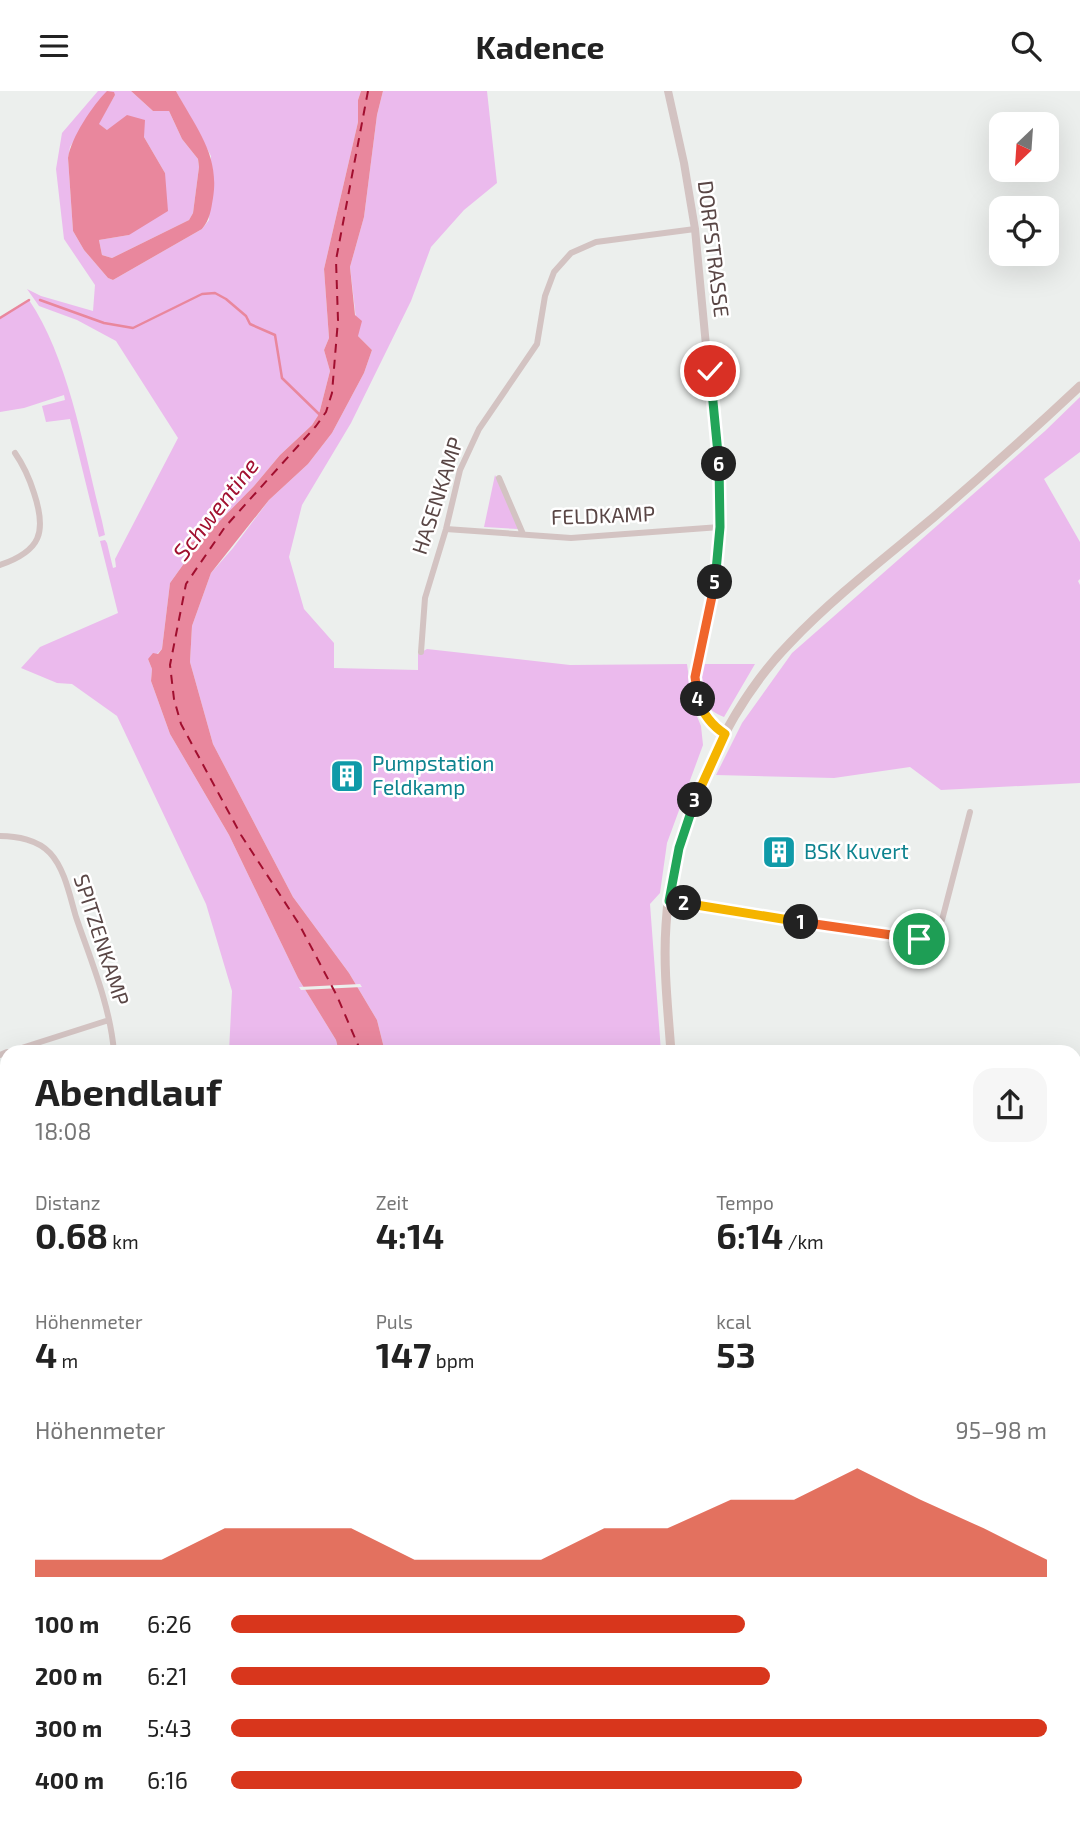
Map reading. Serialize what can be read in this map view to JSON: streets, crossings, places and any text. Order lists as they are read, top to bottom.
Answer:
{
  "streets": {
    "street": [
      "DORFSTRASSE",
      "HASENKAMP",
      "FELDKAMP",
      "SPITZENKAMP"
    ]
  },
  "crossings": [
    ["DORFSTRASSE", "HASENKAMP"],
    ["DORFSTRASSE", "FELDKAMP"],
    ["HASENKAMP", "FELDKAMP"]
  ],
  "water": ["Schwentine"],
  "places": {
    "building": ["Pumpstation Feldkamp", "BSK Kuvert"]
  },
  "north": "bottom left",
  "page": {
    "header": "Kadence",
    "pins": [
      "6",
      "5",
      "4",
      "3",
      "2",
      "1"
    ],
    "heading": ["Abendlauf", "18:08"],
    "stats": [
      ["Distanz", "0.68 km"],
      ["Zeit", "4:14"],
      ["Tempo", "6:14 /km"],
      ["Höhenmeter", "4 m"],
      ["Puls", "147 bpm"],
      ["kcal", "53"]
    ],
    "chart": ["Höhenmeter", "95–98 m"],
    "list": [
      {
        "name": "100 m",
        "note": "6:26"
      },
      {
        "name": "200 m",
        "note": "6:21"
      },
      {
        "name": "300 m",
        "note": "5:43"
      },
      {
        "name": "400 m",
        "note": "6:16"
      }
    ]
  }
}
